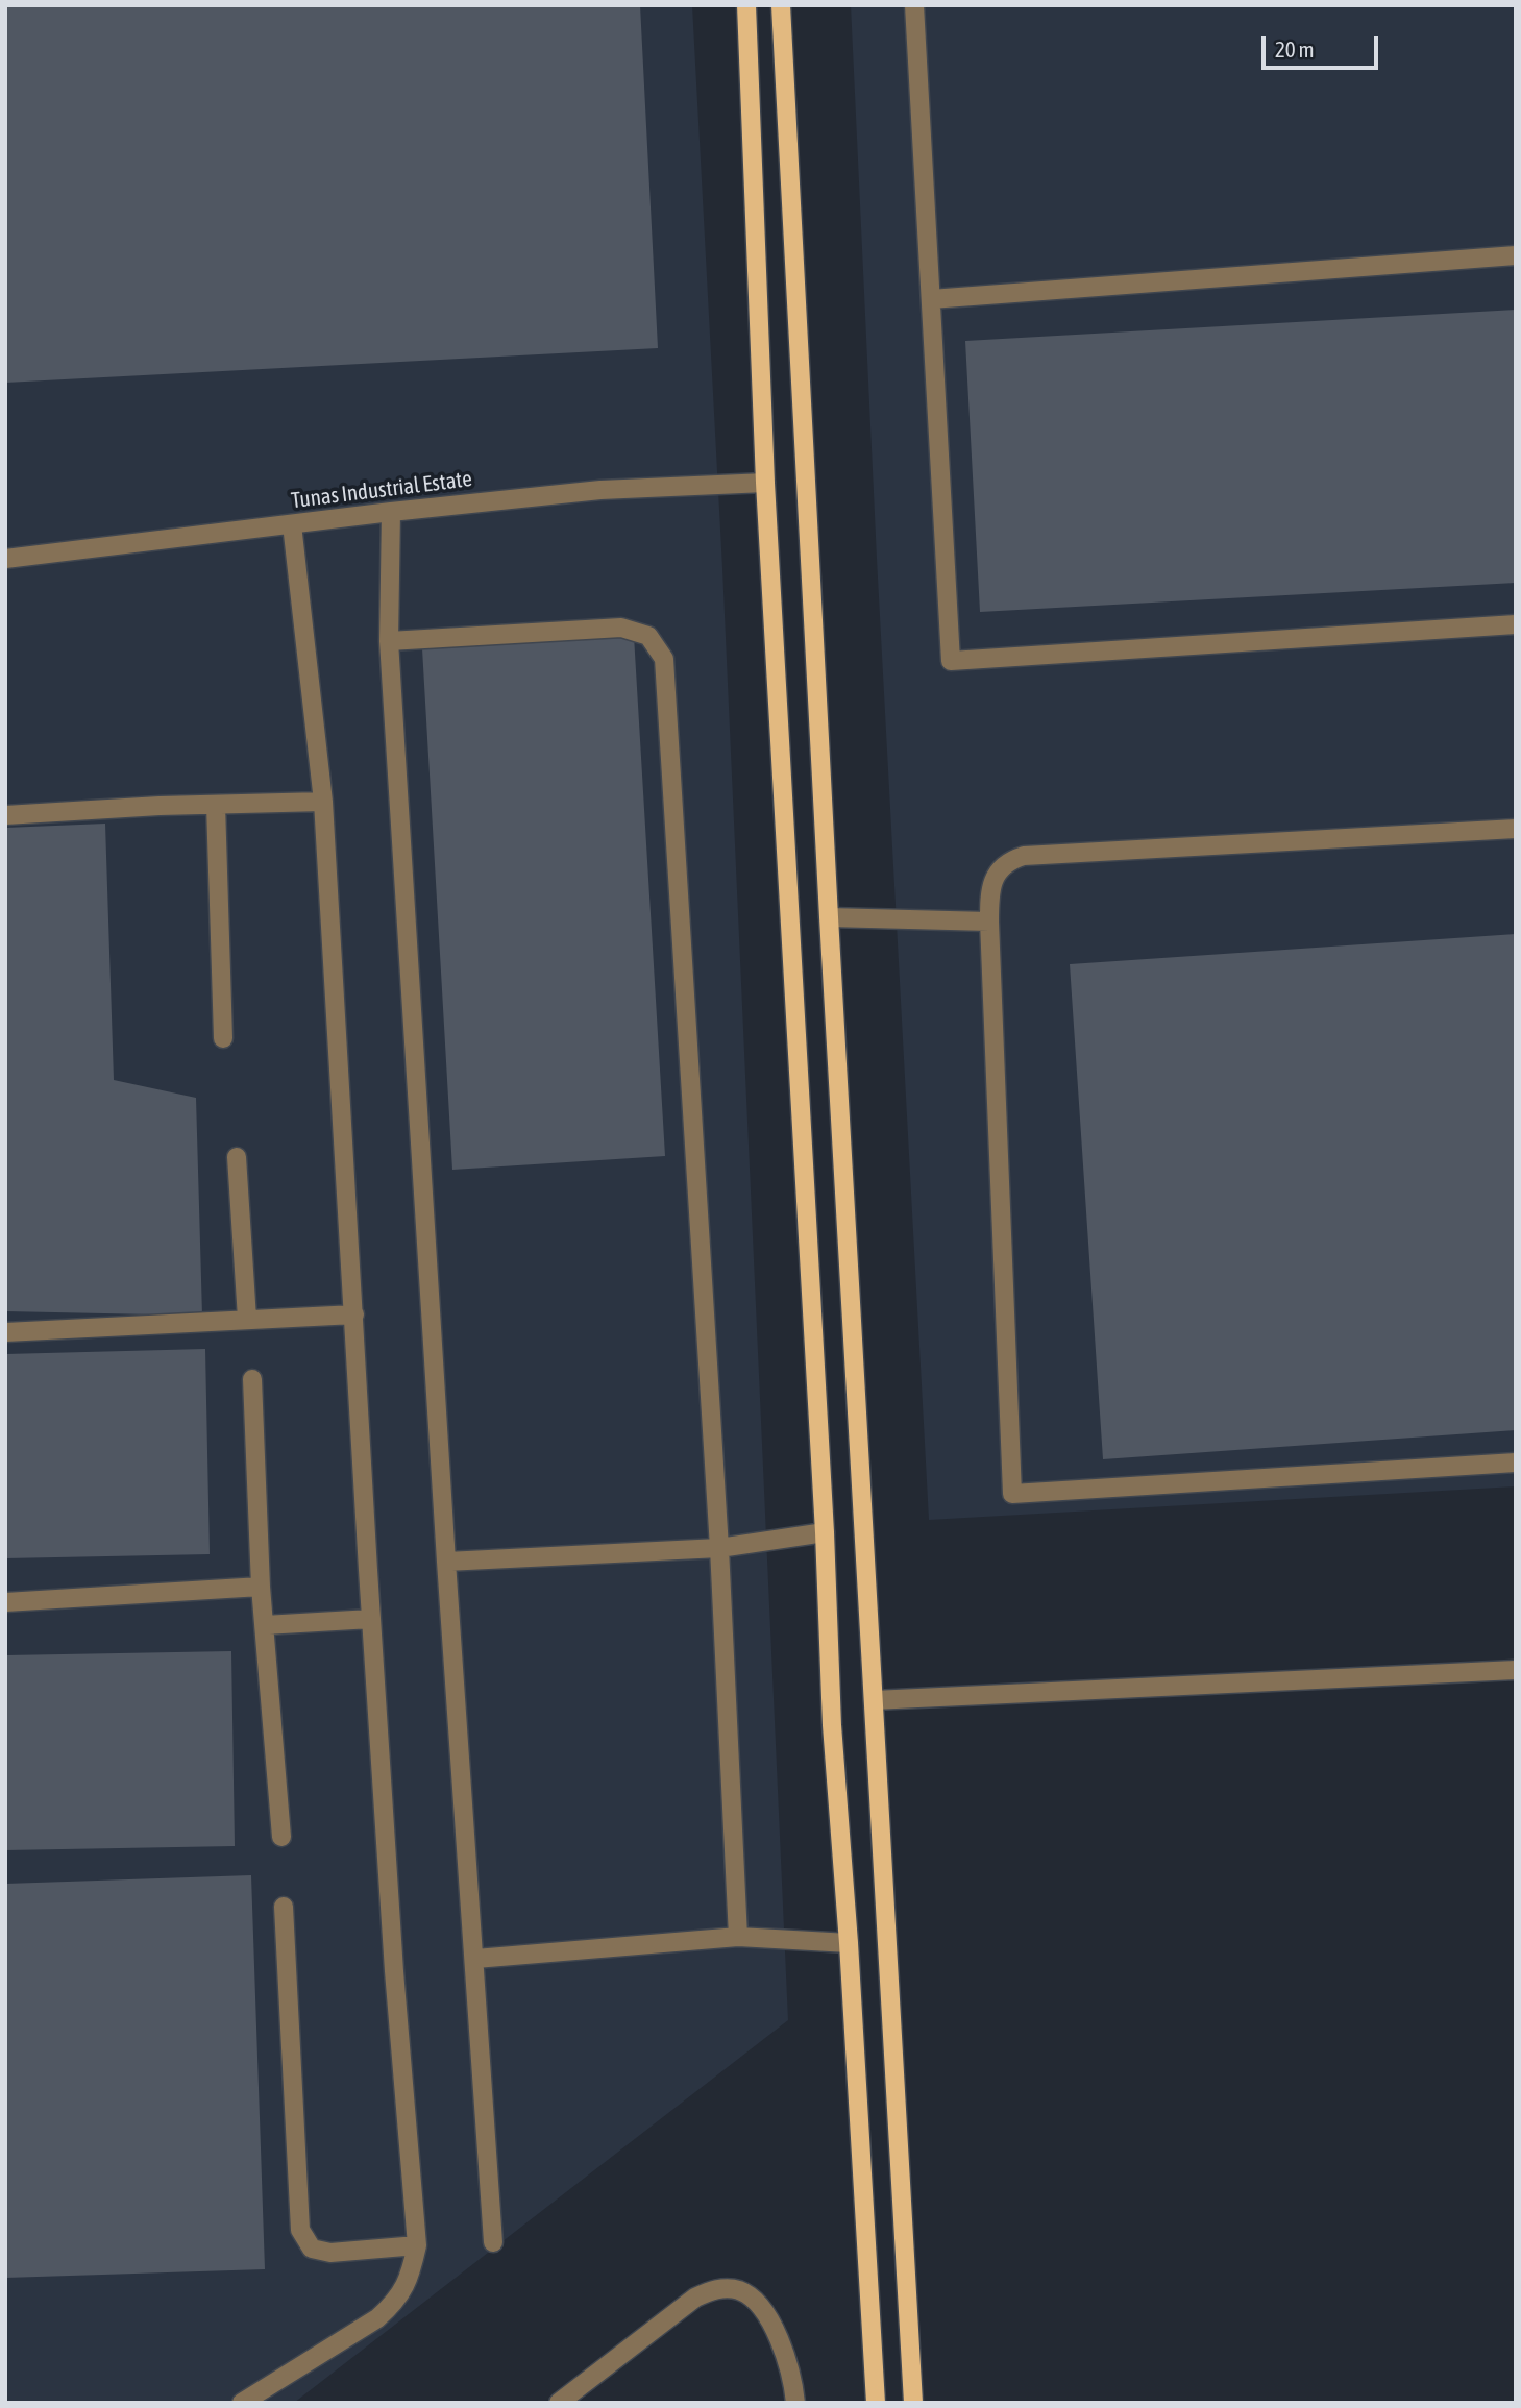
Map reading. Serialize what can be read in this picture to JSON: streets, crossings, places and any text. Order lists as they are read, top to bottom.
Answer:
{
  "streets": {
    "street": ["Tunas Industrial Estate"]
  },
  "scale_bar": "20 m"
}
